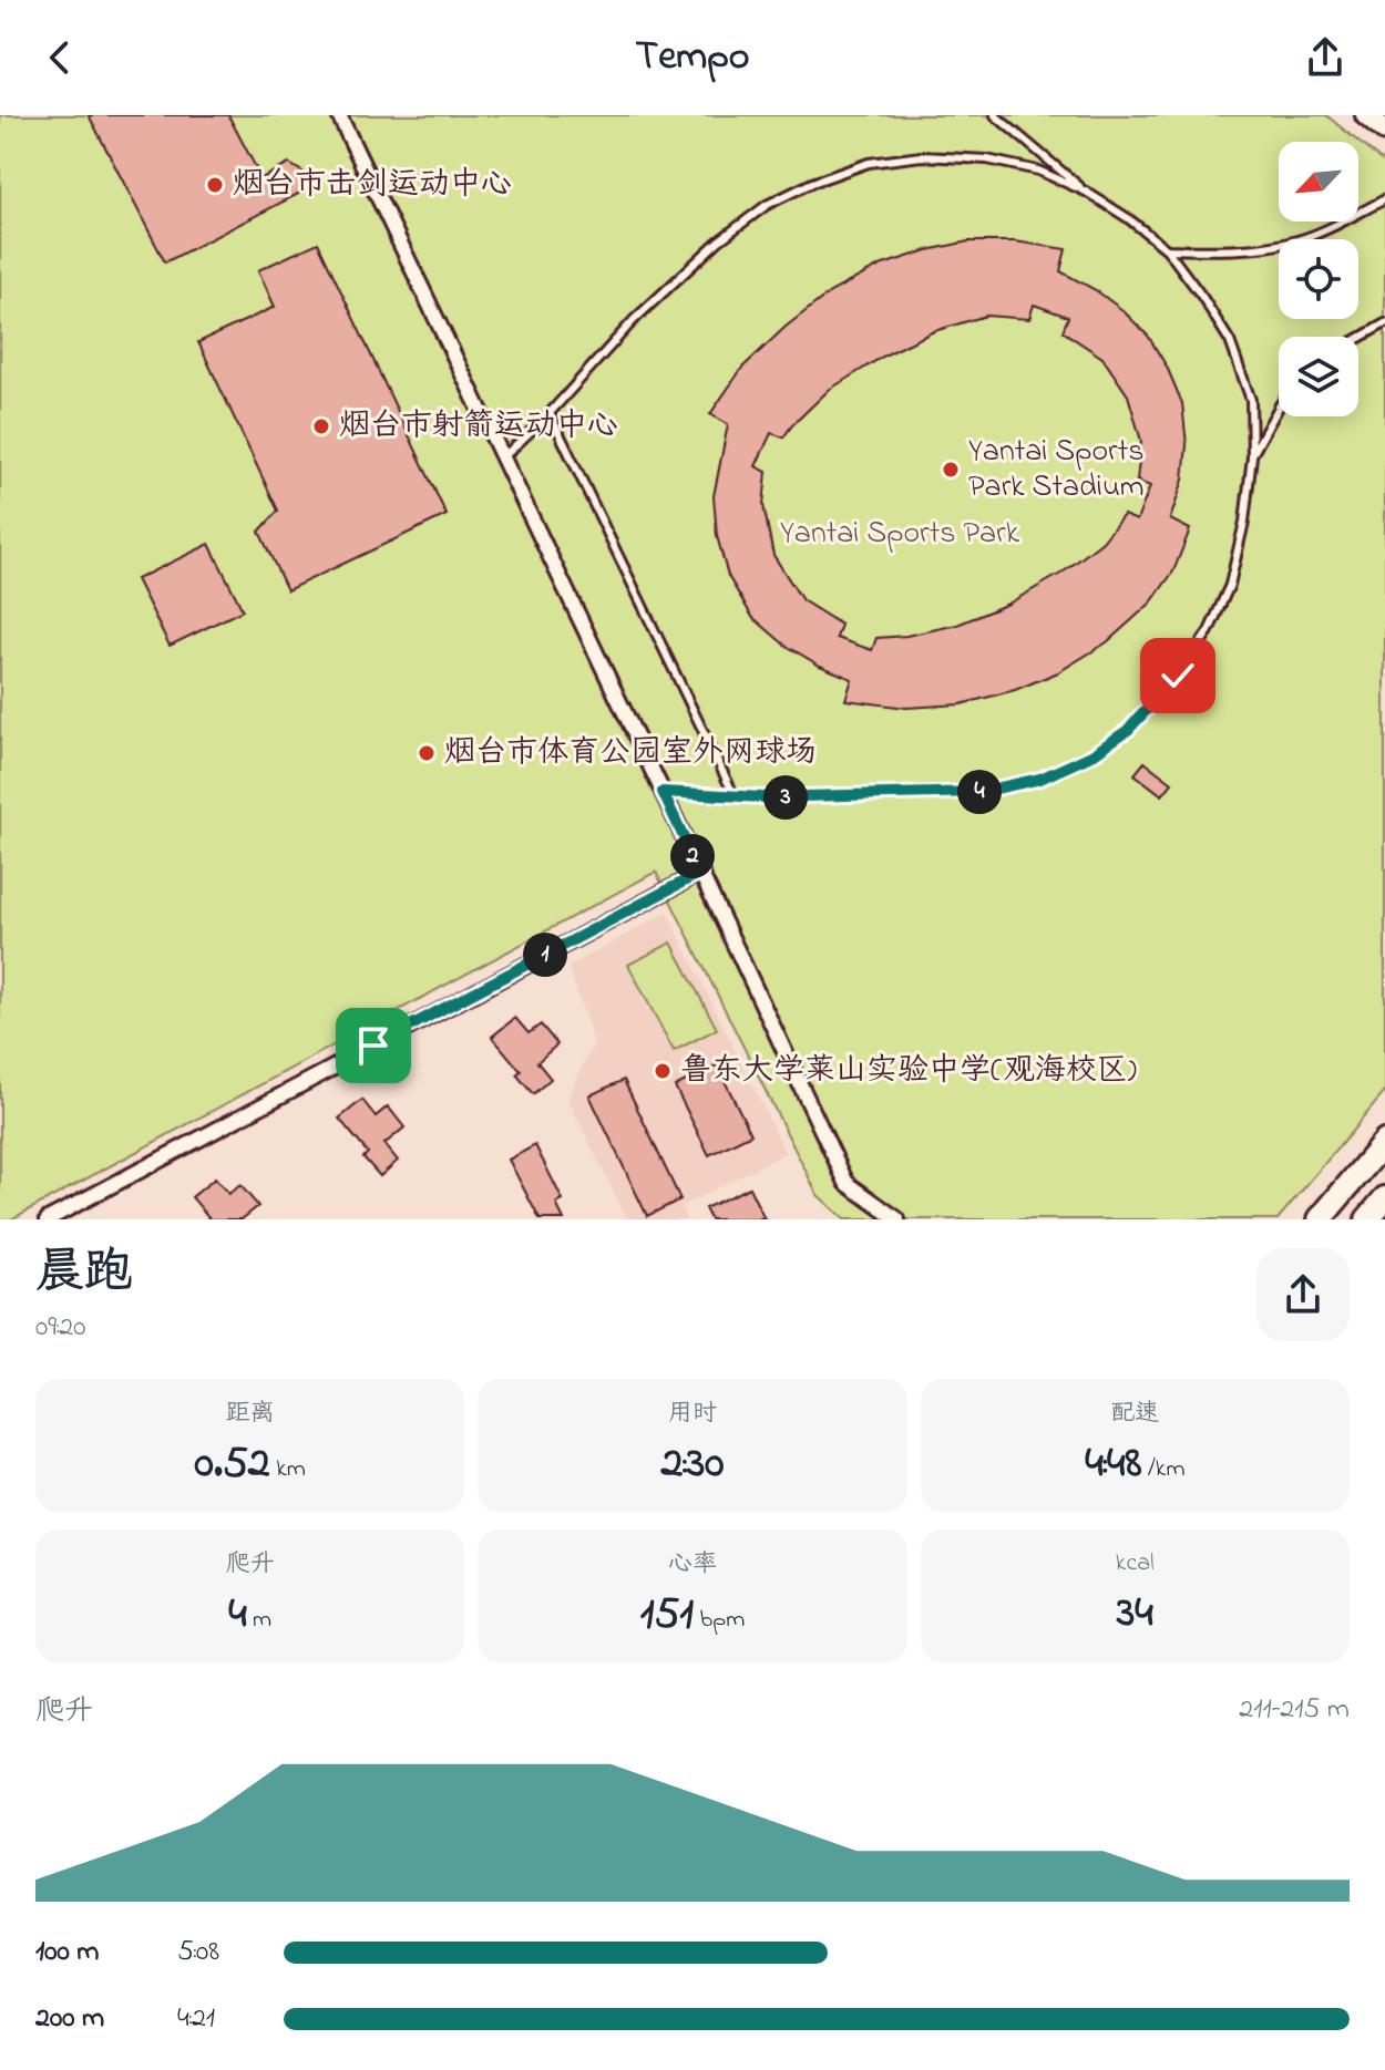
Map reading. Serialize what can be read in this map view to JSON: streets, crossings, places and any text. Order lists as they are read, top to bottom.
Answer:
{
  "parks": ["Yantai Sports Park"],
  "places": [
    "烟台市击剑运动中心",
    "烟台市射箭运动中心",
    "Yantai Sports Park Stadium",
    "烟台市体育公园室外网球场",
    "鲁东大学莱山实验中学(观海校区)"
  ],
  "north": "bottom left",
  "page": {
    "header": "Tempo",
    "pins": [
      "4",
      "3",
      "2",
      "1"
    ],
    "heading": ["晨跑", "09:20"],
    "stats": [
      ["距离", "0.52 km"],
      ["用时", "2:30"],
      ["配速", "4:48 /km"],
      ["爬升", "4 m"],
      ["心率", "151 bpm"],
      ["kcal", "34"]
    ],
    "chart": ["爬升", "211–215 m"],
    "list": [
      {
        "name": "100 m",
        "note": "5:08"
      },
      {
        "name": "200 m",
        "note": "4:21"
      }
    ]
  }
}
